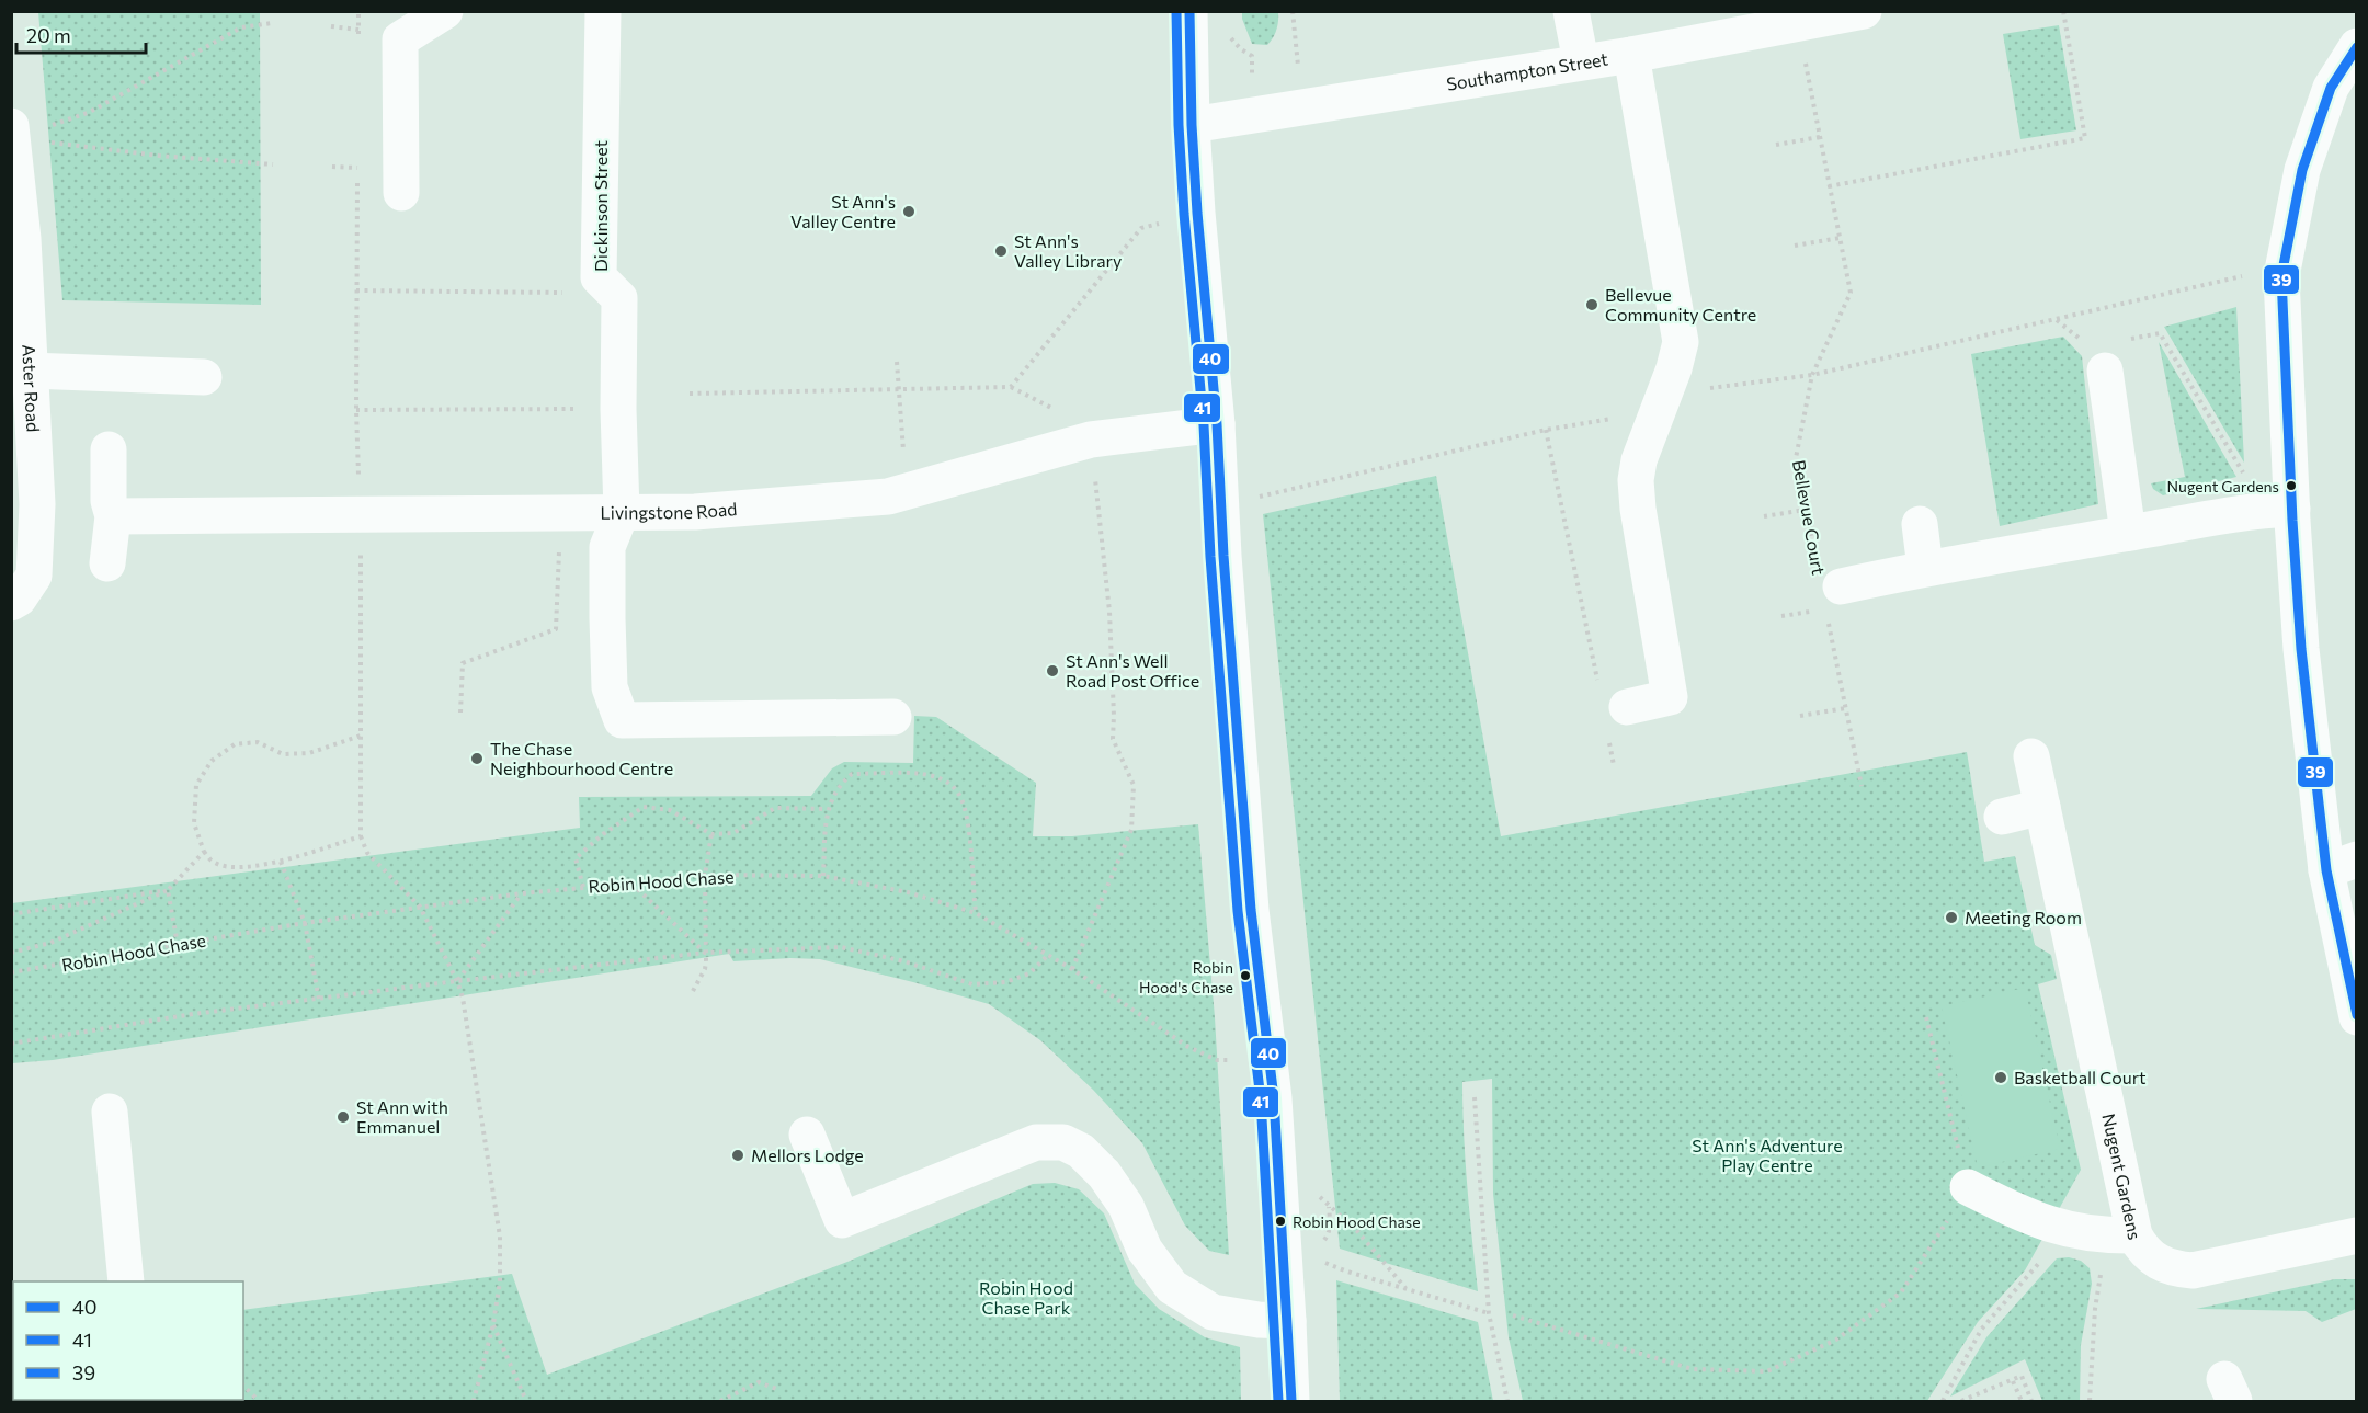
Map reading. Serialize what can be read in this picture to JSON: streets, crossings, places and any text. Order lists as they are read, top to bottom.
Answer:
{
  "streets": {
    "street": [
      "Southampton Street",
      "Dickinson Street",
      "Aster Road",
      "Livingstone Road",
      "Nugent Gardens"
    ],
    "path": ["Bellevue Court", "Robin Hood Chase"]
  },
  "crossings": [
    ["Southampton Street", "Bellevue Court"],
    ["Dickinson Street", "Livingstone Road"]
  ],
  "parks": ["St Ann's Adventure Play Centre", "Robin Hood Chase Park"],
  "places": [
    "St Ann's Valley Centre",
    "St Ann's Valley Library",
    "Bellevue Community Centre",
    "Nugent Gardens",
    "St Ann's Well Road Post Office",
    "The Chase Neighbourhood Centre",
    "Meeting Room",
    "Robin Hood's Chase",
    "Basketball Court",
    "St Ann with Emmanuel",
    "Mellors Lodge",
    "Robin Hood Chase"
  ],
  "lines": ["transit line 40", "transit line 41", "transit line 39"],
  "legend": ["40", "41", "39"],
  "scale_bar": "20 m"
}
